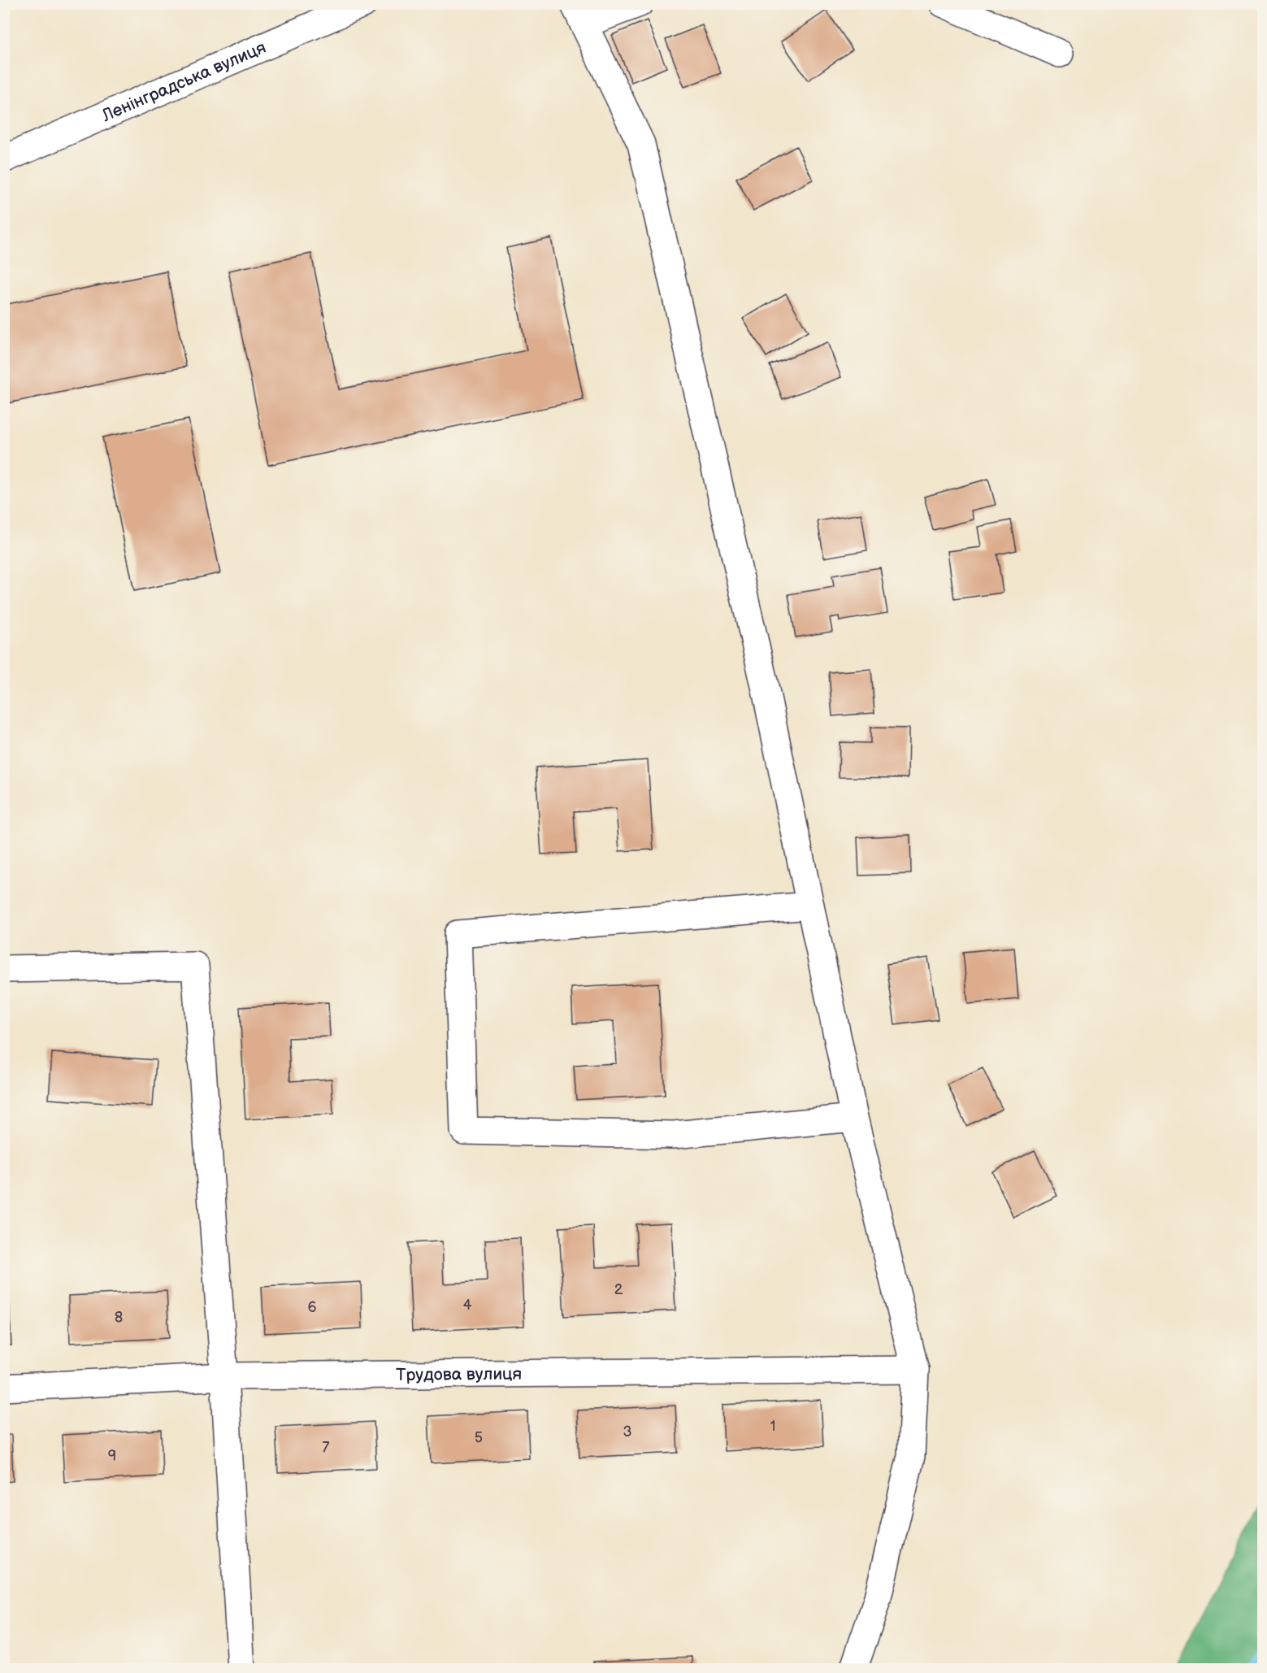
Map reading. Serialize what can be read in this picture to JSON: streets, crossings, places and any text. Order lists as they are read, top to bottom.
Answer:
{
  "streets": {
    "street": ["Ленінградська вулиця", "Трудова вулиця"]
  },
  "house_numbers": [
    "2",
    "4",
    "6",
    "8",
    "1",
    "3",
    "5",
    "7",
    "9"
  ]
}
